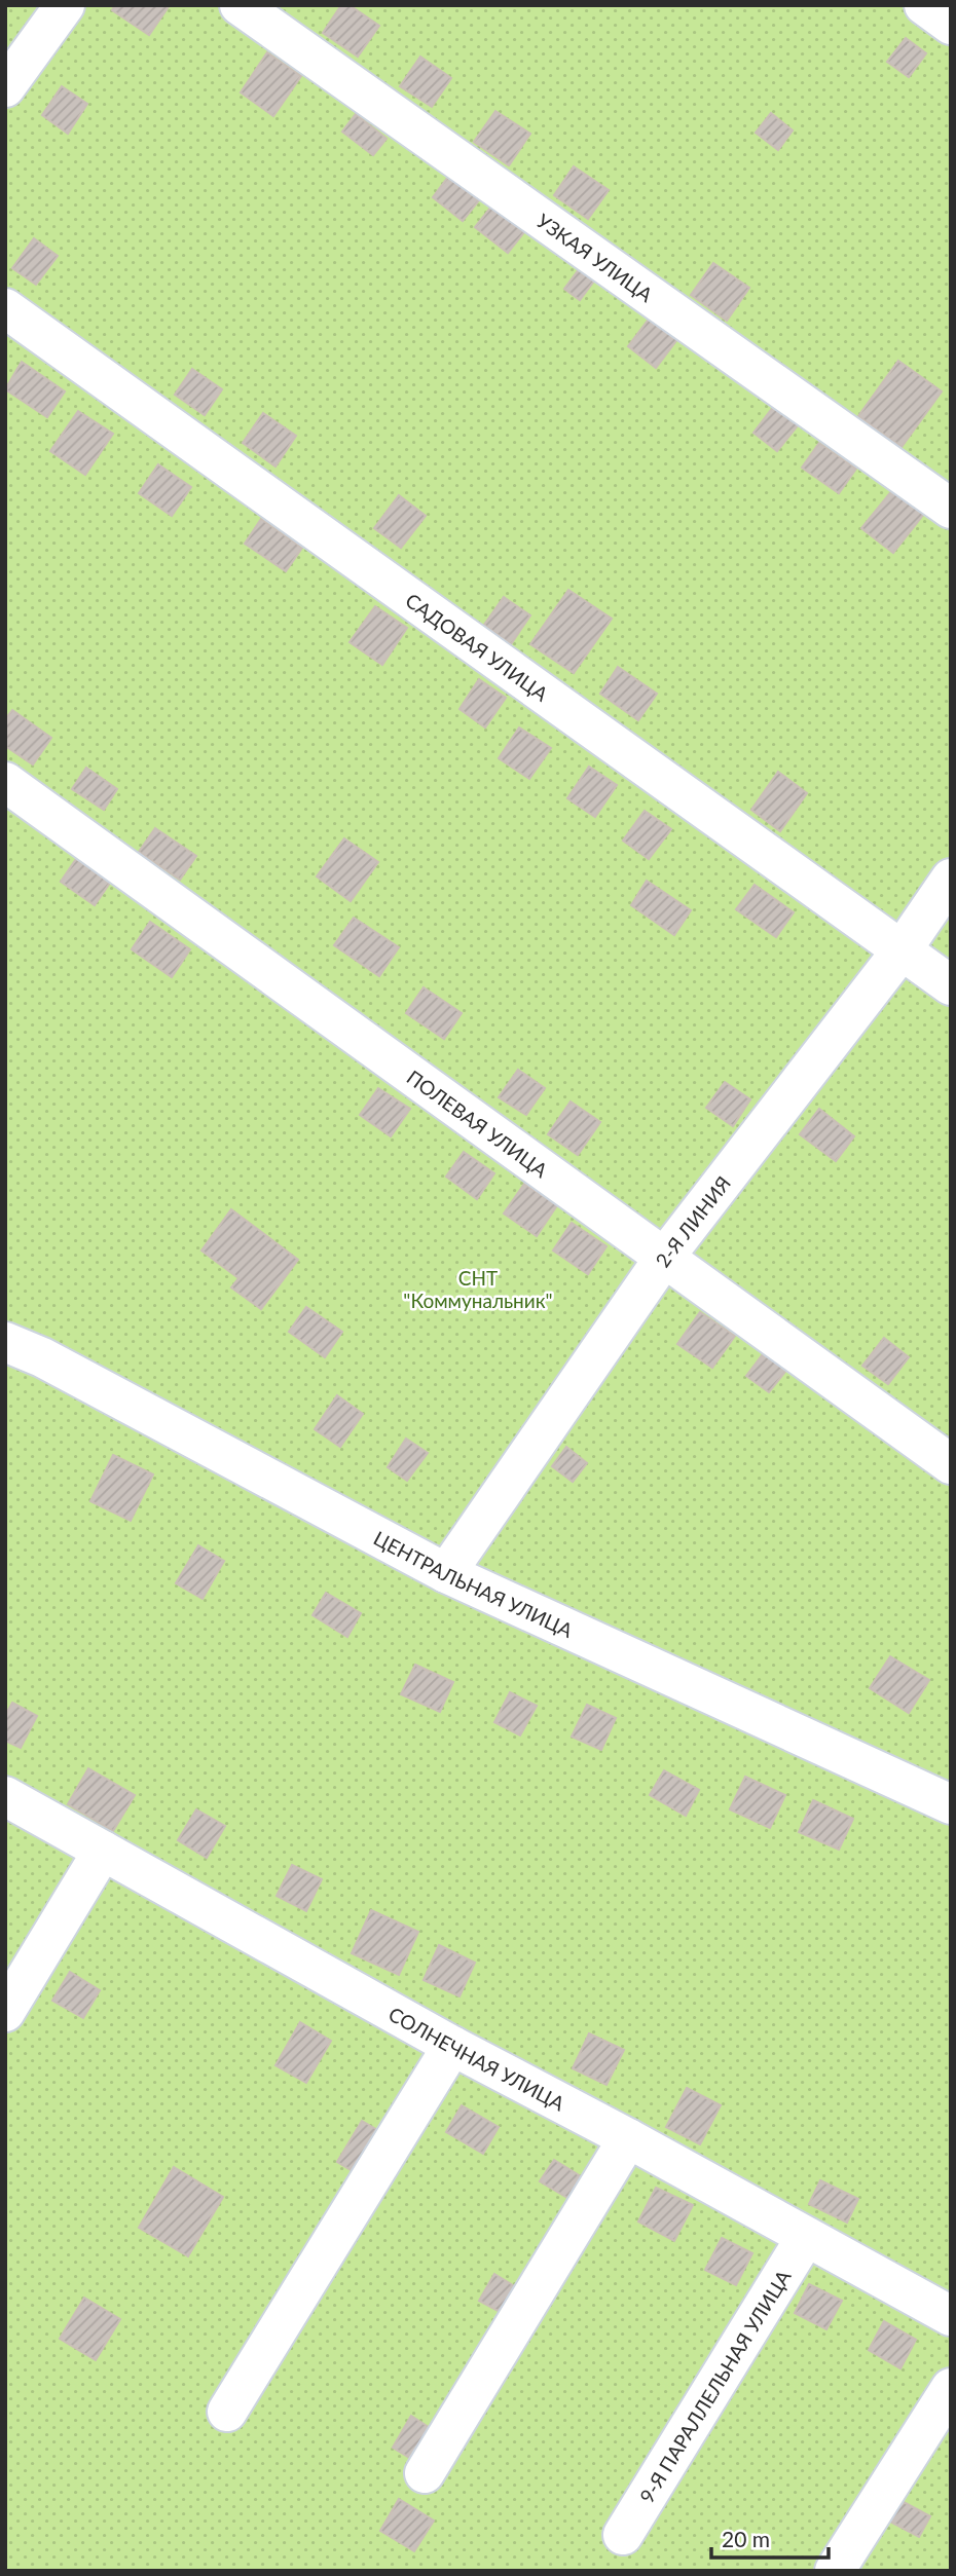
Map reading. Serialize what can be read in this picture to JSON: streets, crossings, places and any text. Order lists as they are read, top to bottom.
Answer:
{
  "streets": {
    "street": [
      "УЗКАЯ УЛИЦА",
      "САДОВАЯ УЛИЦА",
      "ПОЛЕВАЯ УЛИЦА",
      "2-Я ЛИНИЯ",
      "ЦЕНТРАЛЬНАЯ УЛИЦА",
      "СОЛНЕЧНАЯ УЛИЦА",
      "9-Я ПАРАЛЛЕЛЬНАЯ УЛИЦА"
    ]
  },
  "crossings": [
    ["САДОВАЯ УЛИЦА", "2-Я ЛИНИЯ"],
    ["ПОЛЕВАЯ УЛИЦА", "2-Я ЛИНИЯ"],
    ["2-Я ЛИНИЯ", "ЦЕНТРАЛЬНАЯ УЛИЦА"],
    ["СОЛНЕЧНАЯ УЛИЦА", "9-Я ПАРАЛЛЕЛЬНАЯ УЛИЦА"]
  ],
  "parks": ["СНТ \"Коммунальник\""],
  "scale_bar": "20 m"
}
